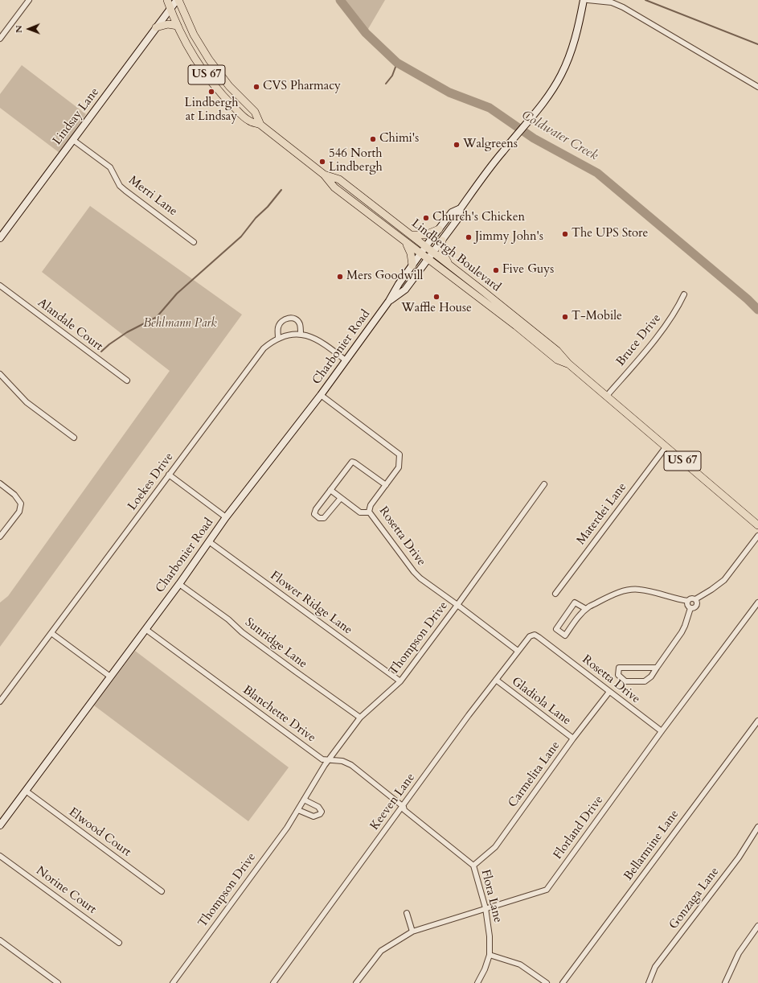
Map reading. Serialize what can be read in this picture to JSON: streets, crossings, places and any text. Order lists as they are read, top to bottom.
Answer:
{
  "streets": {
    "main road": [
      "US 67",
      "Lindsay Lane",
      "Lindbergh Boulevard",
      "Charbonier Road"
    ],
    "street": [
      "Merri Lane",
      "Alandale Court",
      "Bruce Drive",
      "Loekes Drive",
      "Materdei Lane",
      "Rosetta Drive",
      "Flower Ridge Lane",
      "Thompson Drive",
      "Sunridge Lane",
      "Gladiola Lane",
      "Blanchette Drive",
      "Carmelita Lane",
      "Keeven Lane",
      "Florland Drive",
      "Elwood Court",
      "Bellarmine Lane",
      "Norine Court",
      "Flora Lane",
      "Gonzaga Lane"
    ]
  },
  "crossings": [
    ["US 67", "Lindbergh Boulevard"],
    ["US 67", "Bruce Drive"],
    ["US 67", "Materdei Lane"],
    ["Lindsay Lane", "Merri Lane"],
    ["Lindsay Lane", "Lindbergh Boulevard"],
    ["Lindbergh Boulevard", "Bruce Drive"],
    ["Lindbergh Boulevard", "Charbonier Road"],
    ["Charbonier Road", "Loekes Drive"],
    ["Charbonier Road", "Rosetta Drive"],
    ["Charbonier Road", "Flower Ridge Lane"],
    ["Charbonier Road", "Sunridge Lane"],
    ["Charbonier Road", "Blanchette Drive"],
    ["Charbonier Road", "Elwood Court"],
    ["Rosetta Drive", "Thompson Drive"],
    ["Rosetta Drive", "Carmelita Lane"],
    ["Rosetta Drive", "Keeven Lane"],
    ["Rosetta Drive", "Florland Drive"],
    ["Flower Ridge Lane", "Thompson Drive"],
    ["Thompson Drive", "Sunridge Lane"],
    ["Thompson Drive", "Blanchette Drive"],
    ["Gladiola Lane", "Carmelita Lane"],
    ["Gladiola Lane", "Keeven Lane"],
    ["Blanchette Drive", "Keeven Lane"],
    ["Blanchette Drive", "Flora Lane"],
    ["Carmelita Lane", "Flora Lane"],
    ["Keeven Lane", "Flora Lane"],
    ["Florland Drive", "Flora Lane"]
  ],
  "water": ["Coldwater Creek"],
  "parks": ["Behlmann Park"],
  "places": [
    "CVS Pharmacy",
    "Lindbergh at Lindsay",
    "Chimi's",
    "Walgreens",
    "546 North Lindbergh",
    "Church's Chicken",
    "The UPS Store",
    "Jimmy John's",
    "Five Guys",
    "Mers Goodwill",
    "Waffle House",
    "T-Mobile"
  ],
  "north": "left"
}
